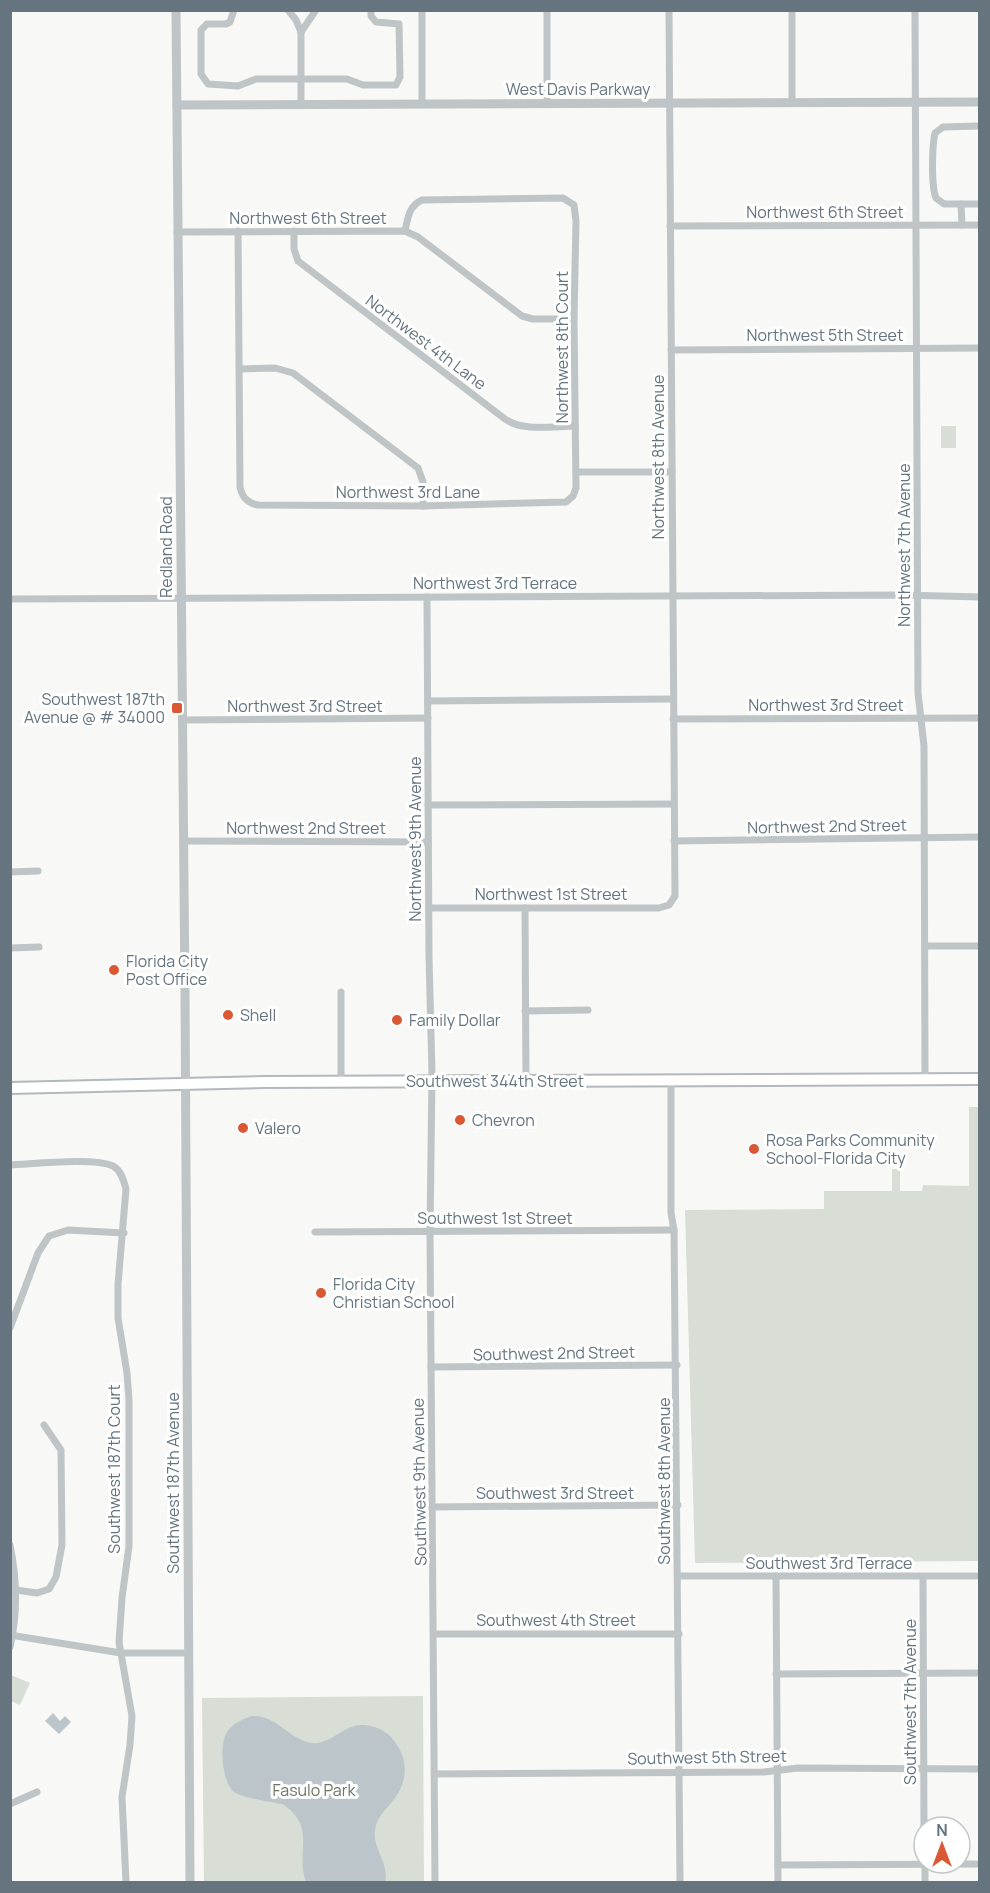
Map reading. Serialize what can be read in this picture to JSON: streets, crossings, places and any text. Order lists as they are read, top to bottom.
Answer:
{
  "streets": {
    "main road": ["Southwest 344th Street"],
    "street": [
      "West Davis Parkway",
      "Northwest 6th Street",
      "Northwest 5th Street",
      "Northwest 4th Lane",
      "Northwest 8th Court",
      "Northwest 8th Avenue",
      "Northwest 3rd Lane",
      "Northwest 7th Avenue",
      "Redland Road",
      "Northwest 3rd Terrace",
      "Northwest 3rd Street",
      "Northwest 2nd Street",
      "Northwest 9th Avenue",
      "Northwest 1st Street",
      "Southwest 1st Street",
      "Southwest 2nd Street",
      "Southwest 187th Court",
      "Southwest 8th Avenue",
      "Southwest 9th Avenue",
      "Southwest 187th Avenue",
      "Southwest 3rd Street",
      "Southwest 3rd Terrace",
      "Southwest 4th Street",
      "Southwest 7th Avenue",
      "Southwest 5th Street"
    ]
  },
  "crossings": [
    ["West Davis Parkway", "Northwest 8th Avenue"],
    ["West Davis Parkway", "Northwest 7th Avenue"],
    ["West Davis Parkway", "Redland Road"],
    ["Northwest 6th Street", "Northwest 4th Lane"],
    ["Northwest 6th Street", "Northwest 8th Court"],
    ["Northwest 6th Street", "Northwest 8th Avenue"],
    ["Northwest 6th Street", "Northwest 7th Avenue"],
    ["Northwest 6th Street", "Redland Road"],
    ["Northwest 5th Street", "Northwest 8th Avenue"],
    ["Northwest 5th Street", "Northwest 7th Avenue"],
    ["Northwest 4th Lane", "Northwest 8th Court"],
    ["Northwest 8th Court", "Northwest 3rd Lane"],
    ["Northwest 8th Avenue", "Northwest 3rd Terrace"],
    ["Northwest 8th Avenue", "Northwest 3rd Street"],
    ["Northwest 8th Avenue", "Northwest 2nd Street"],
    ["Northwest 8th Avenue", "Northwest 1st Street"],
    ["Northwest 7th Avenue", "Northwest 3rd Terrace"],
    ["Northwest 7th Avenue", "Northwest 3rd Street"],
    ["Northwest 7th Avenue", "Northwest 2nd Street"],
    ["Northwest 7th Avenue", "Southwest 344th Street"],
    ["Redland Road", "Northwest 3rd Terrace"],
    ["Redland Road", "Northwest 3rd Street"],
    ["Redland Road", "Northwest 2nd Street"],
    ["Redland Road", "Southwest 344th Street"],
    ["Redland Road", "Southwest 187th Avenue"],
    ["Northwest 3rd Terrace", "Northwest 9th Avenue"],
    ["Northwest 3rd Street", "Northwest 9th Avenue"],
    ["Northwest 2nd Street", "Northwest 9th Avenue"],
    ["Northwest 9th Avenue", "Northwest 1st Street"],
    ["Northwest 9th Avenue", "Southwest 344th Street"],
    ["Northwest 9th Avenue", "Southwest 9th Avenue"],
    ["Southwest 344th Street", "Southwest 8th Avenue"],
    ["Southwest 344th Street", "Southwest 9th Avenue"],
    ["Southwest 344th Street", "Southwest 187th Avenue"],
    ["Southwest 1st Street", "Southwest 8th Avenue"],
    ["Southwest 1st Street", "Southwest 9th Avenue"],
    ["Southwest 2nd Street", "Southwest 8th Avenue"],
    ["Southwest 2nd Street", "Southwest 9th Avenue"],
    ["Southwest 8th Avenue", "Southwest 3rd Street"],
    ["Southwest 8th Avenue", "Southwest 3rd Terrace"],
    ["Southwest 8th Avenue", "Southwest 4th Street"],
    ["Southwest 8th Avenue", "Southwest 5th Street"],
    ["Southwest 9th Avenue", "Southwest 3rd Street"],
    ["Southwest 9th Avenue", "Southwest 4th Street"],
    ["Southwest 9th Avenue", "Southwest 5th Street"],
    ["Southwest 3rd Terrace", "Southwest 7th Avenue"],
    ["Southwest 7th Avenue", "Southwest 5th Street"]
  ],
  "parks": ["Fasulo Park"],
  "places": {
    "transit": ["Southwest 187th Avenue @ # 34000"],
    "other": [
      "Florida City Post Office",
      "Shell",
      "Family Dollar",
      "Chevron",
      "Valero",
      "Rosa Parks Community School-Florida City",
      "Florida City Christian School"
    ]
  },
  "north": "top"
}
